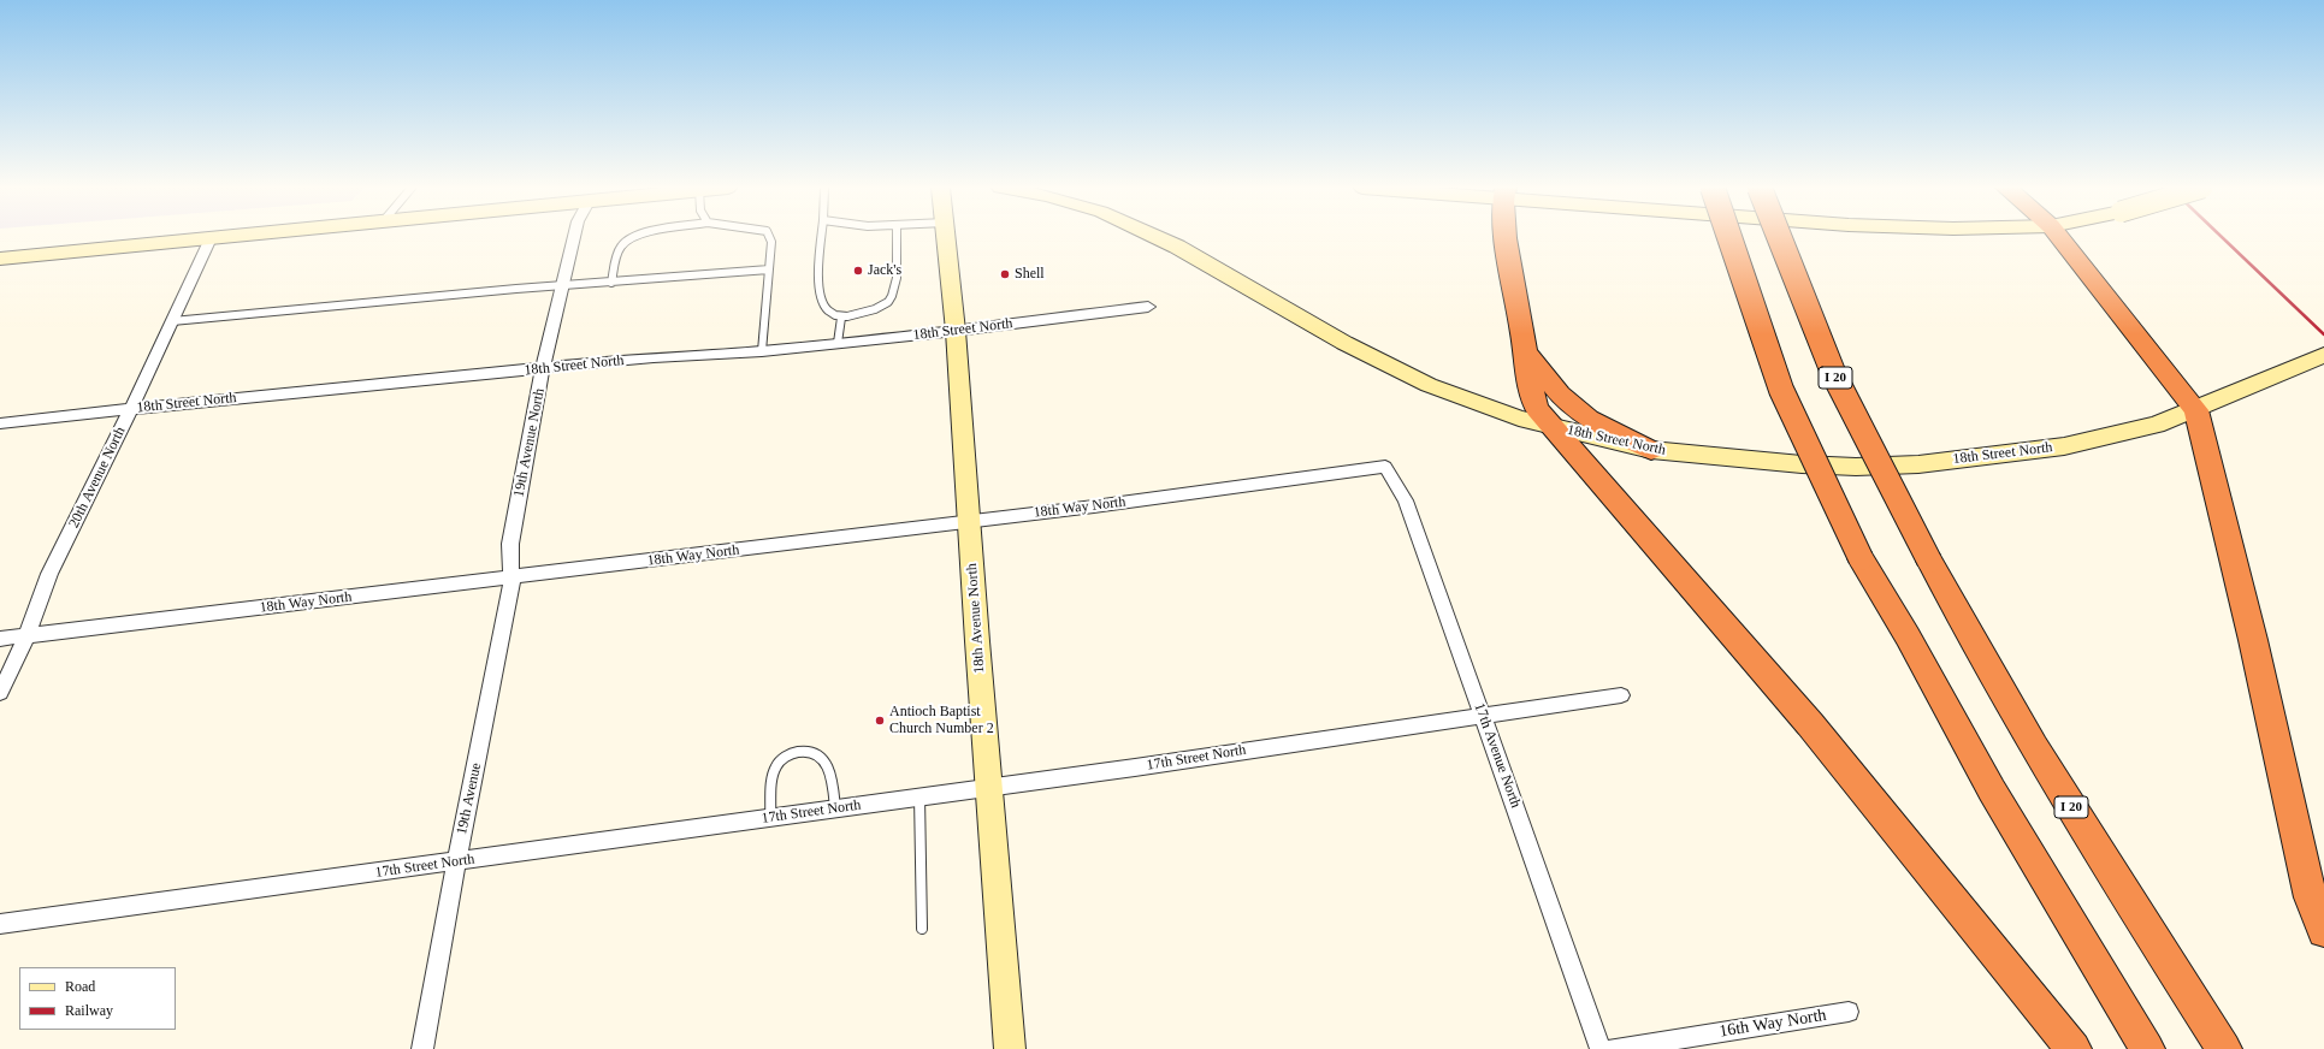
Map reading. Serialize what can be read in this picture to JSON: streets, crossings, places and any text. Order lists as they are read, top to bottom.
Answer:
{
  "streets": {
    "highway": ["I 20"],
    "main road": ["18th Street North", "18th Avenue North"],
    "street": [
      "19th Avenue North",
      "20th Avenue North",
      "18th Way North",
      "17th Avenue North",
      "17th Street North",
      "19th Avenue",
      "16th Way North"
    ]
  },
  "crossings": [
    ["18th Street North", "19th Avenue North"],
    ["18th Street North", "20th Avenue North"],
    ["18th Street North", "18th Avenue North"],
    ["19th Avenue North", "18th Way North"],
    ["19th Avenue North", "19th Avenue"],
    ["20th Avenue North", "18th Way North"],
    ["18th Way North", "18th Avenue North"],
    ["18th Way North", "17th Avenue North"],
    ["18th Way North", "19th Avenue"],
    ["18th Avenue North", "17th Street North"],
    ["17th Avenue North", "17th Street North"],
    ["17th Street North", "19th Avenue"]
  ],
  "places": ["Jack's", "Shell", "Antioch Baptist Church Number 2"],
  "legend": ["Road", "Railway"]
}
